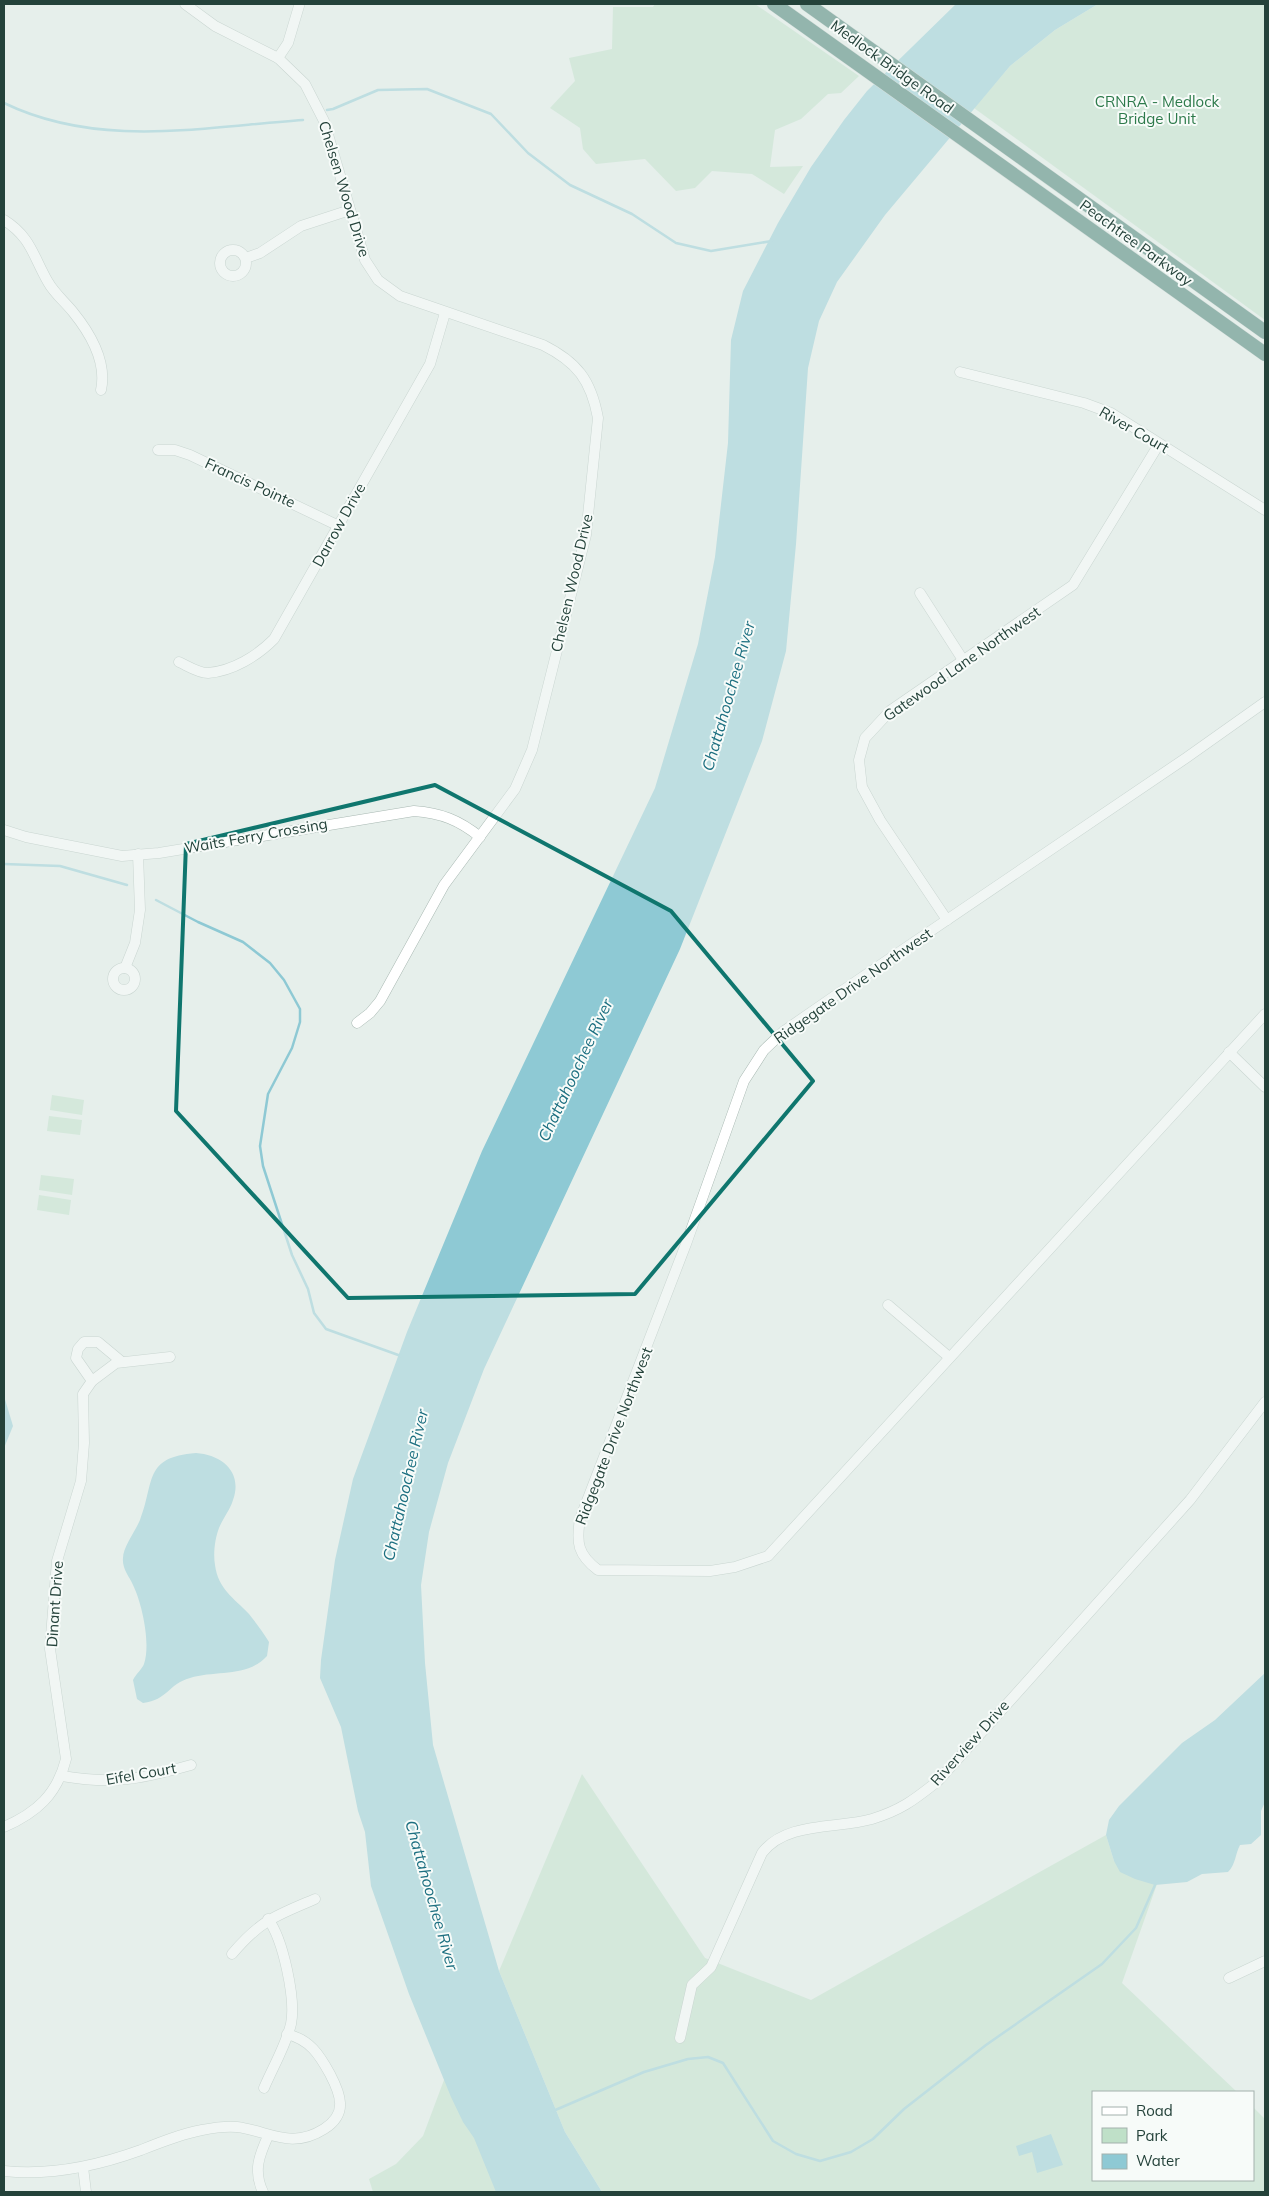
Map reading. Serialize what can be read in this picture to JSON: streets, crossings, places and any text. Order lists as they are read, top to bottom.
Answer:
{
  "streets": {
    "highway": ["Medlock Bridge Road", "Peachtree Parkway"],
    "street": [
      "Chelsen Wood Drive",
      "River Court",
      "Francis Pointe",
      "Darrow Drive",
      "Gatewood Lane Northwest",
      "Waits Ferry Crossing",
      "Ridgegate Drive Northwest",
      "Dinant Drive",
      "Riverview Drive",
      "Eifel Court"
    ]
  },
  "crossings": [
    ["Medlock Bridge Road", "Peachtree Parkway"],
    ["Chelsen Wood Drive", "Darrow Drive"],
    ["Chelsen Wood Drive", "Waits Ferry Crossing"],
    ["River Court", "Gatewood Lane Northwest"],
    ["Francis Pointe", "Darrow Drive"],
    ["Gatewood Lane Northwest", "Ridgegate Drive Northwest"],
    ["Dinant Drive", "Eifel Court"]
  ],
  "water": ["Chattahoochee River"],
  "parks": ["CRNRA - Medlock Bridge Unit"],
  "legend": ["Road", "Park", "Water"]
}
